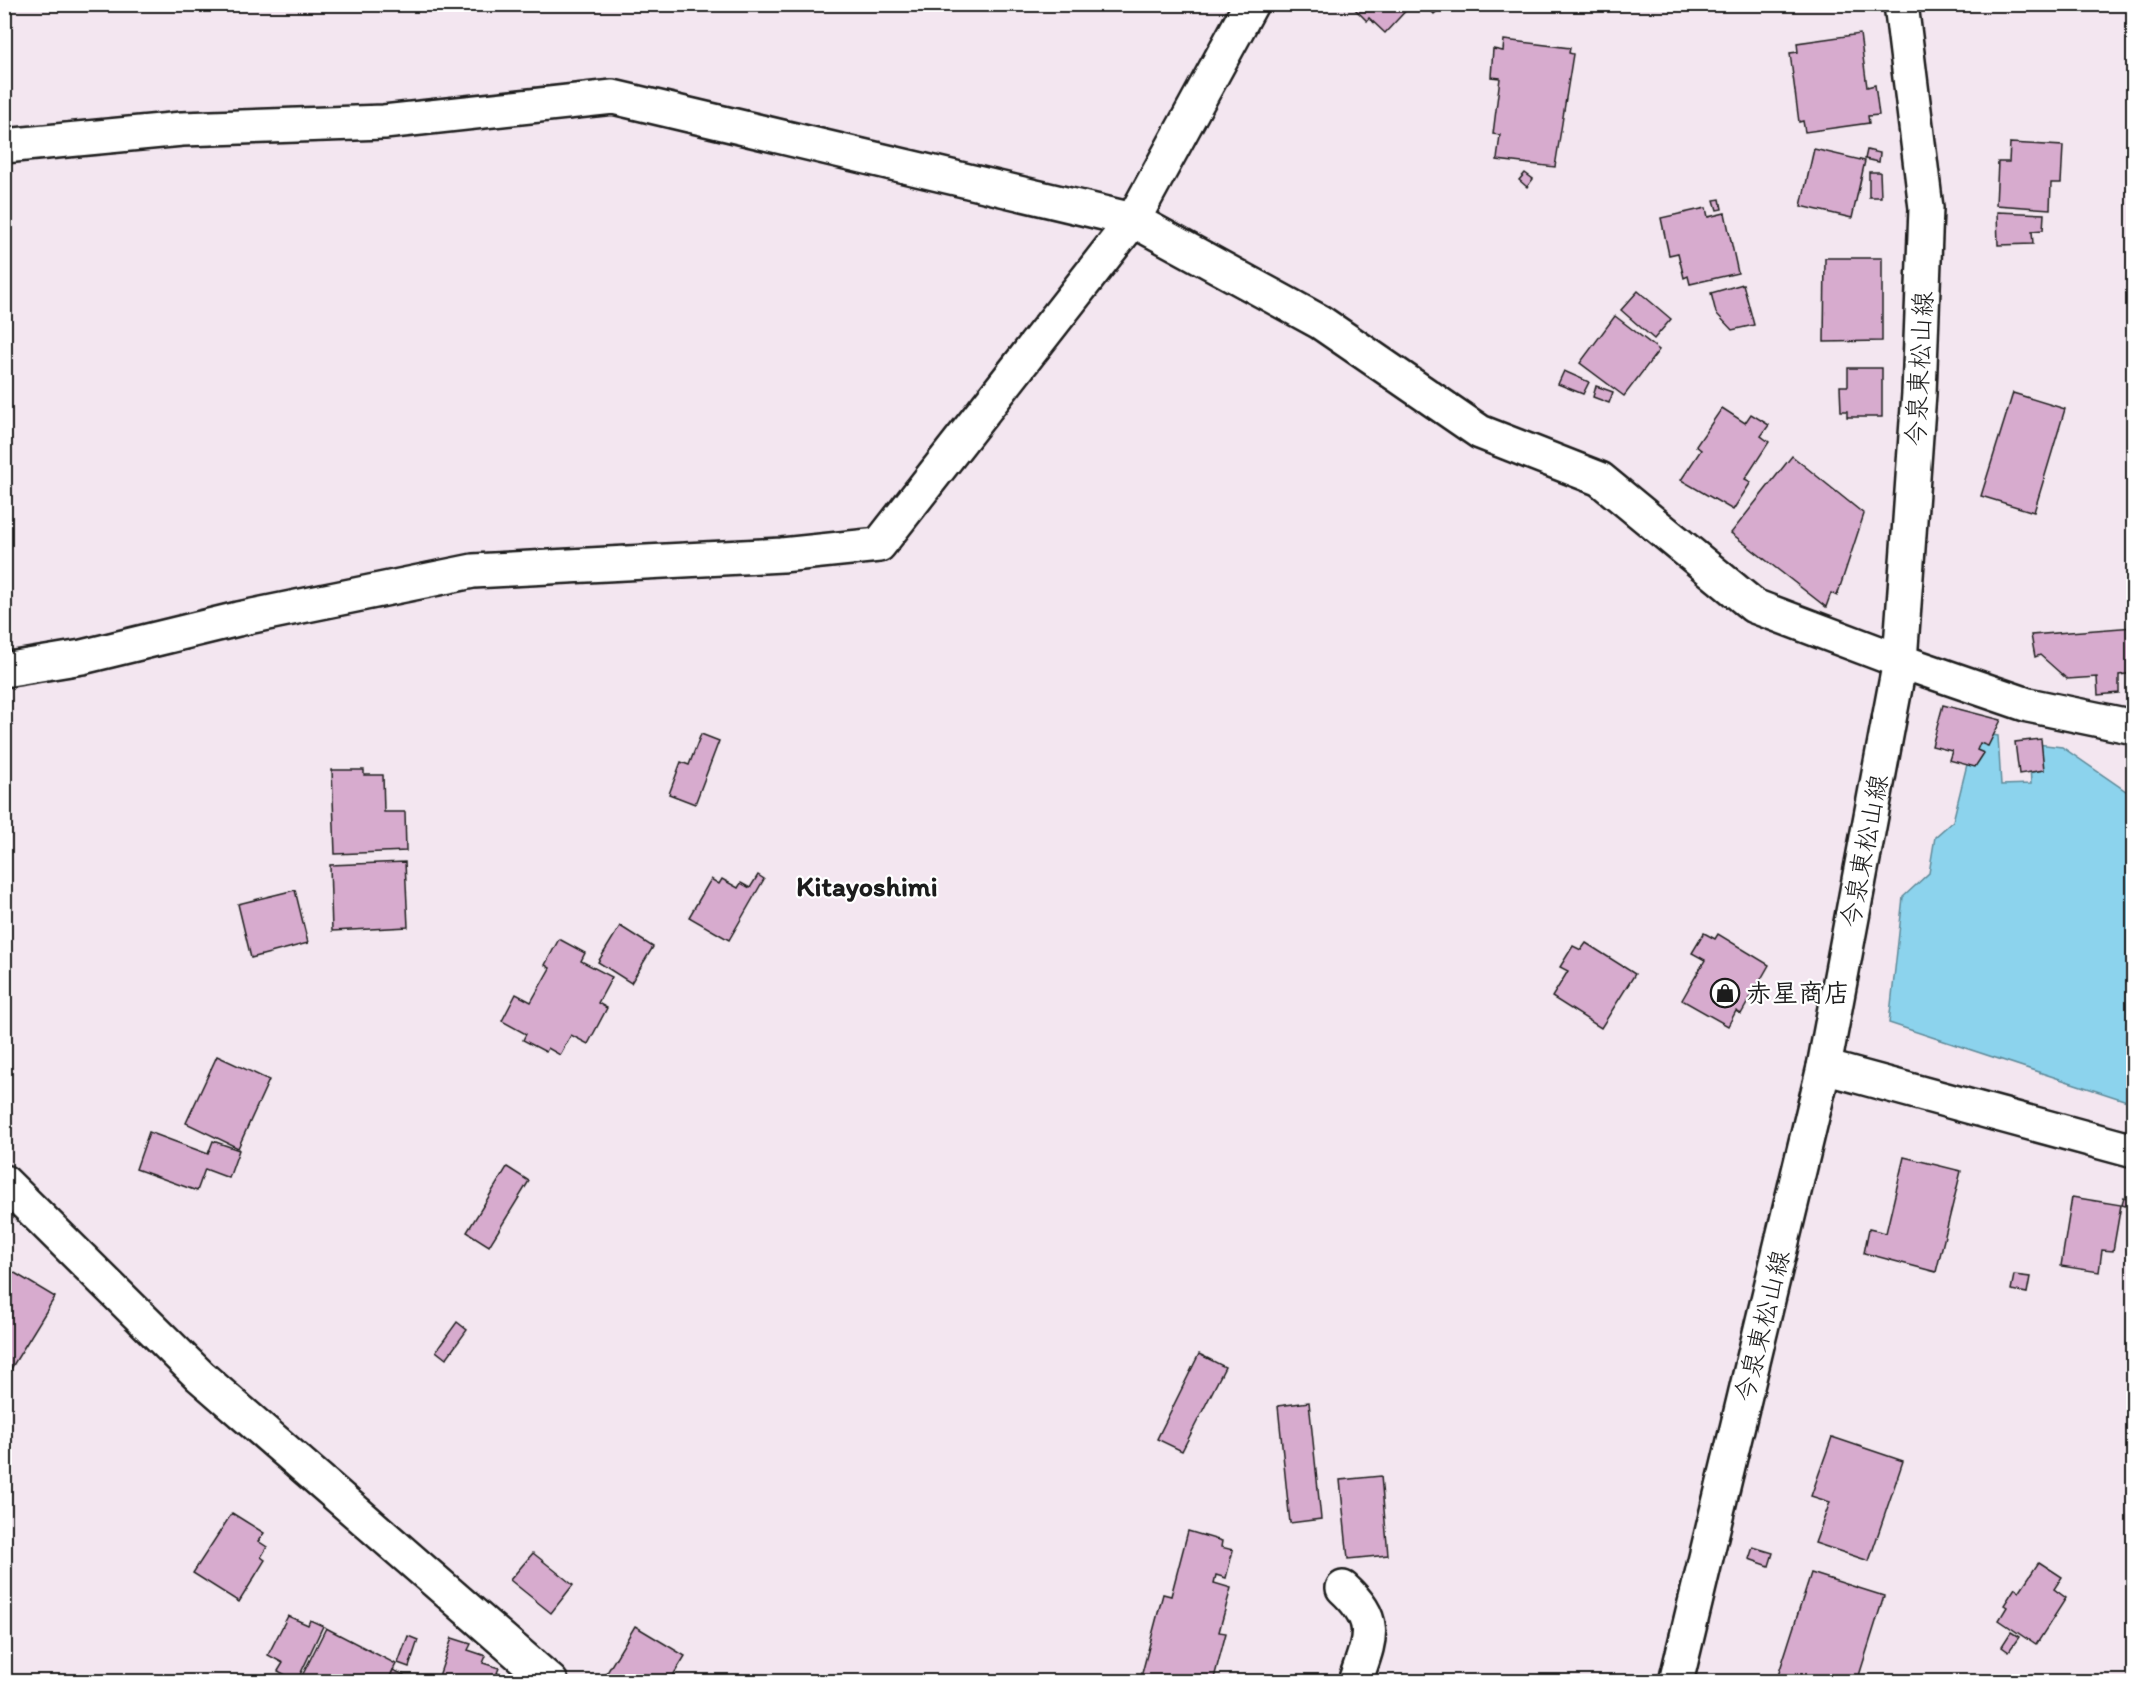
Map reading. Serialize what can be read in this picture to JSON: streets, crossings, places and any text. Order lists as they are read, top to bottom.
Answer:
{
  "streets": {
    "street": ["今泉東松山線"]
  },
  "districts": ["Kitayoshimi"],
  "places": {
    "shop": ["赤星商店"]
  }
}
